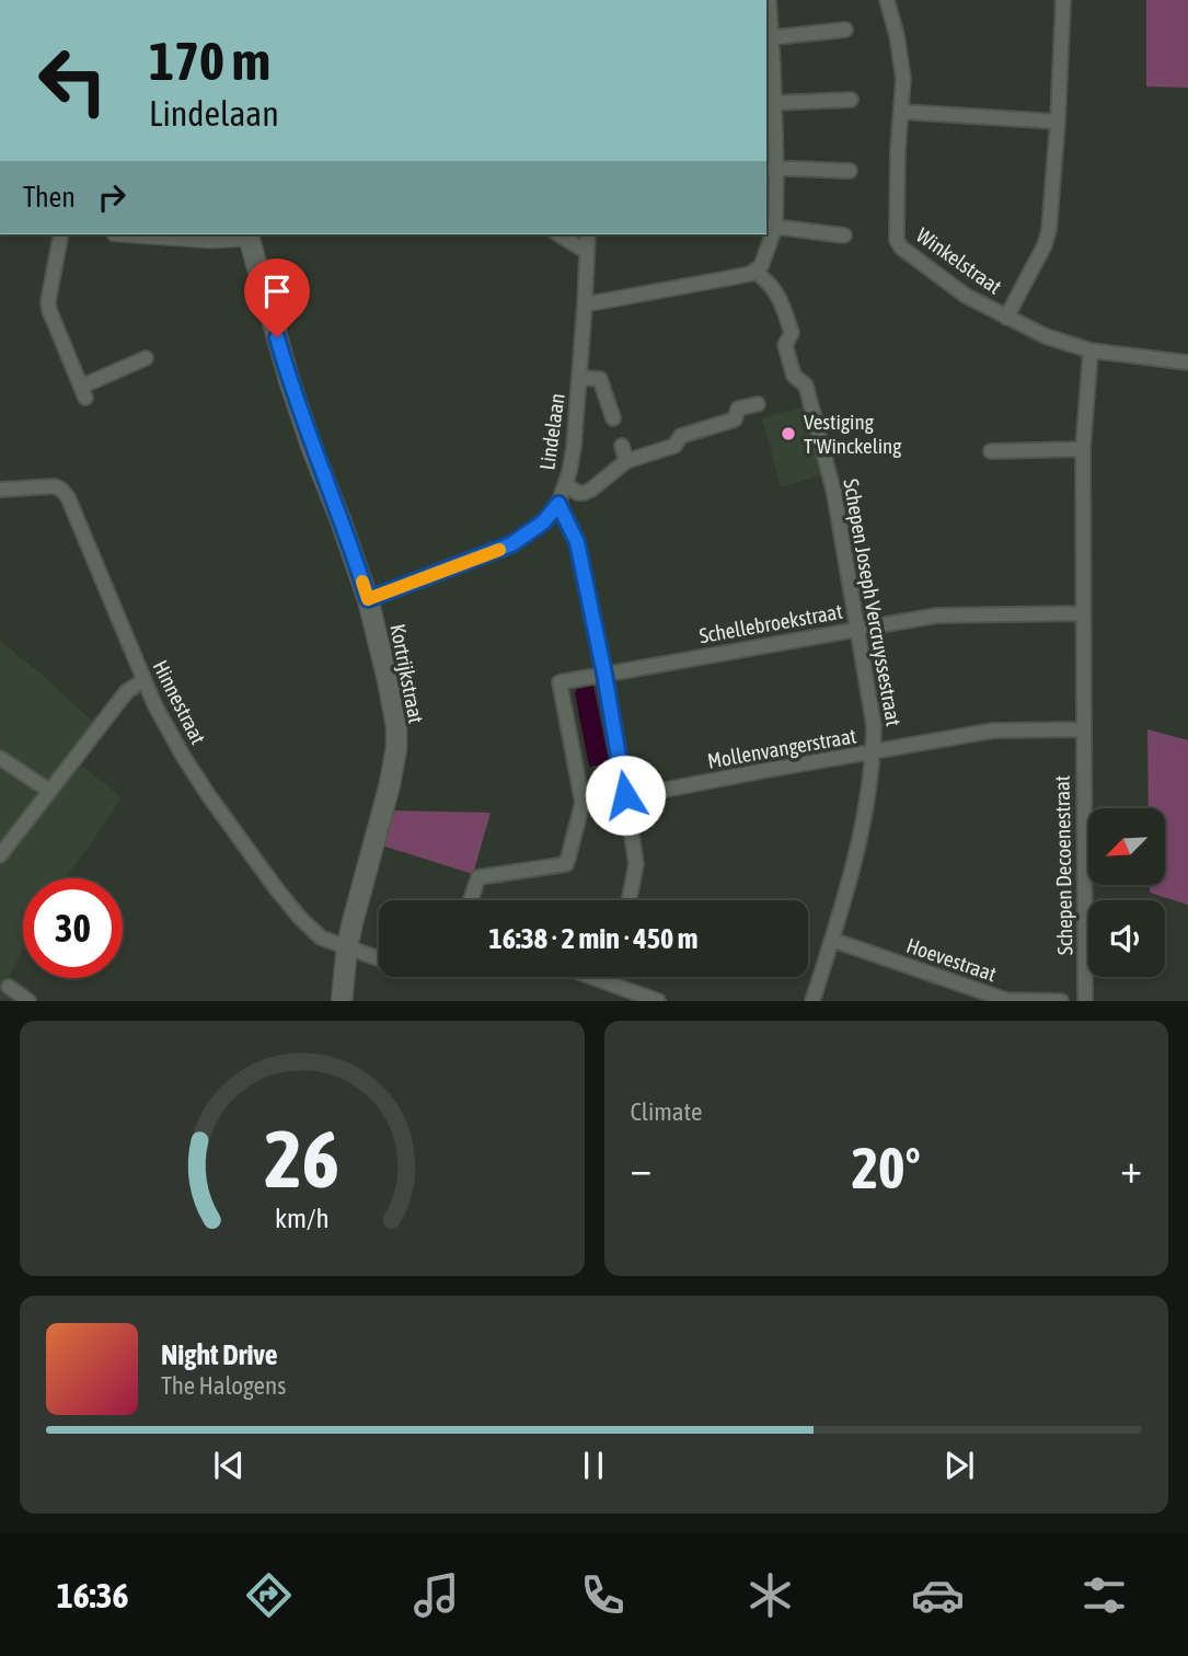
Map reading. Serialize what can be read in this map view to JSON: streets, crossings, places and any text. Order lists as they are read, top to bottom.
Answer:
{
  "streets": {
    "main road": ["Kortrijkstraat"],
    "street": [
      "Winkelstraat",
      "Lindelaan",
      "Schepen Joseph Vercruyssestraat",
      "Schellebroekstraat",
      "Hinnestraat",
      "Mollenvangerstraat",
      "Schepen Decoenestraat",
      "Hoevestraat"
    ]
  },
  "crossings": [
    ["Lindelaan", "Kortrijkstraat"],
    ["Schepen Joseph Vercruyssestraat", "Schellebroekstraat"],
    ["Schepen Joseph Vercruyssestraat", "Mollenvangerstraat"],
    ["Schepen Joseph Vercruyssestraat", "Hoevestraat"],
    ["Schellebroekstraat", "Mollenvangerstraat"],
    ["Kortrijkstraat", "Hinnestraat"],
    ["Mollenvangerstraat", "Schepen Decoenestraat"]
  ],
  "places": ["Vestiging T'Winckeling"],
  "north": "bottom left",
  "page": {
    "turn": ["170 m", "Lindelaan"],
    "then": "Then",
    "limit": "30",
    "trip": "16:38 · 2 min · 450 m",
    "tile": "Climate",
    "heat": ["−", "20°", "+"],
    "song": ["Night Drive", "The Halogens"],
    "tabs": "16:36",
    "gauge": ["26", "km/h"]
  }
}
